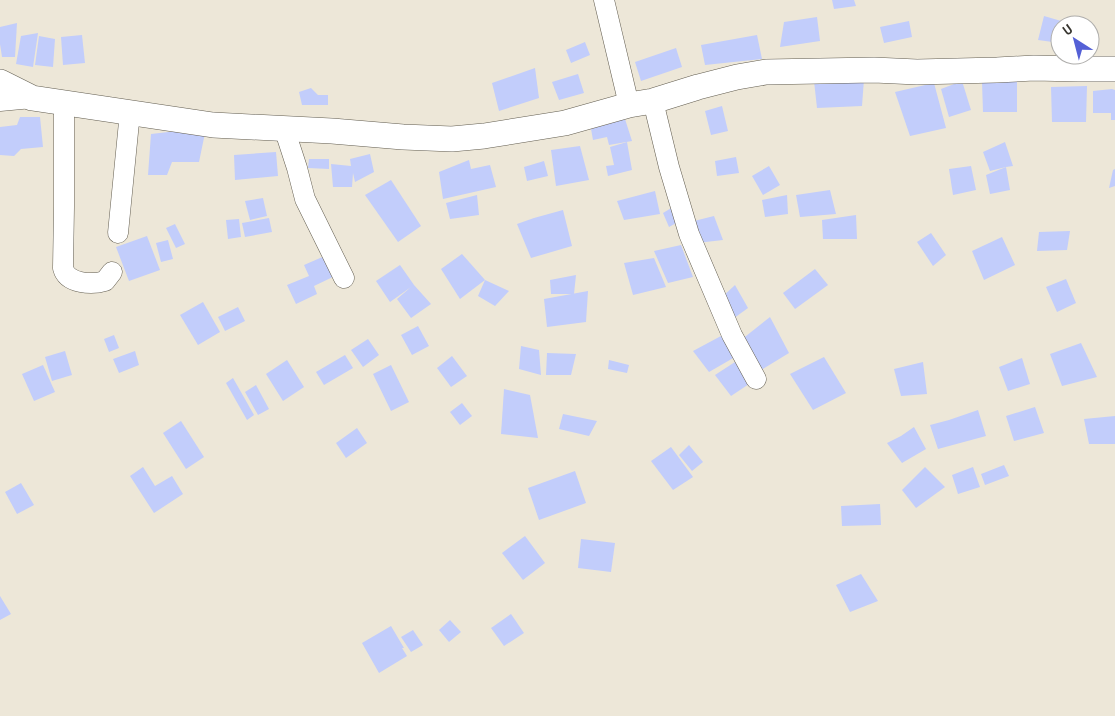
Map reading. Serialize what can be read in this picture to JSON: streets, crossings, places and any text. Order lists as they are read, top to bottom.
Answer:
{
  "north": "top left"
}
